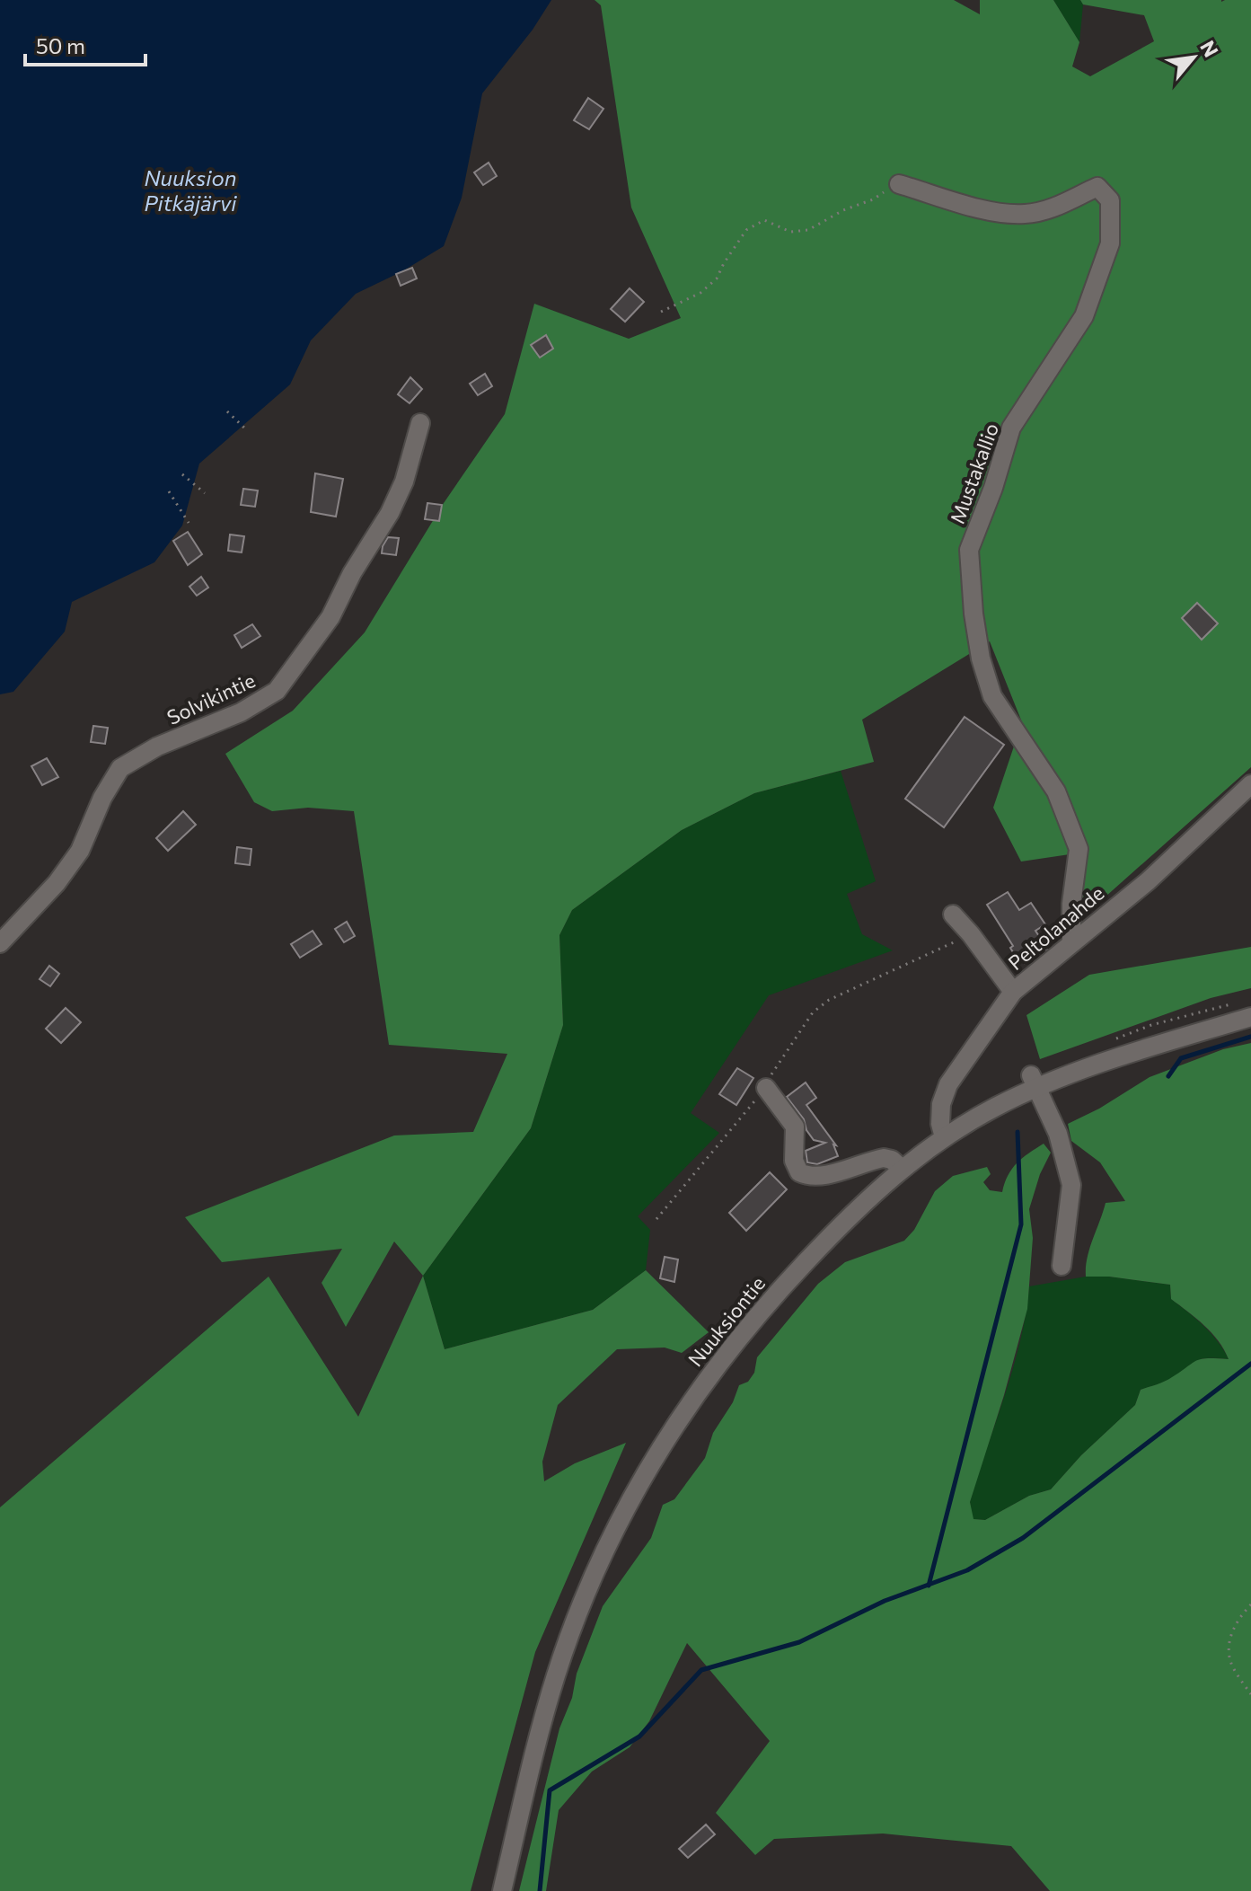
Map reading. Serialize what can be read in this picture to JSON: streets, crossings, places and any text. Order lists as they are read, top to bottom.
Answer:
{
  "streets": {
    "street": [
      "Mustakallio",
      "Solvikintie",
      "Peltolanahde",
      "Nuuksiontie"
    ]
  },
  "crossings": [
    ["Mustakallio", "Peltolanahde"],
    ["Peltolanahde", "Nuuksiontie"]
  ],
  "water": ["Nuuksion Pitkäjärvi"],
  "scale_bar": "50 m",
  "north": "top right"
}
